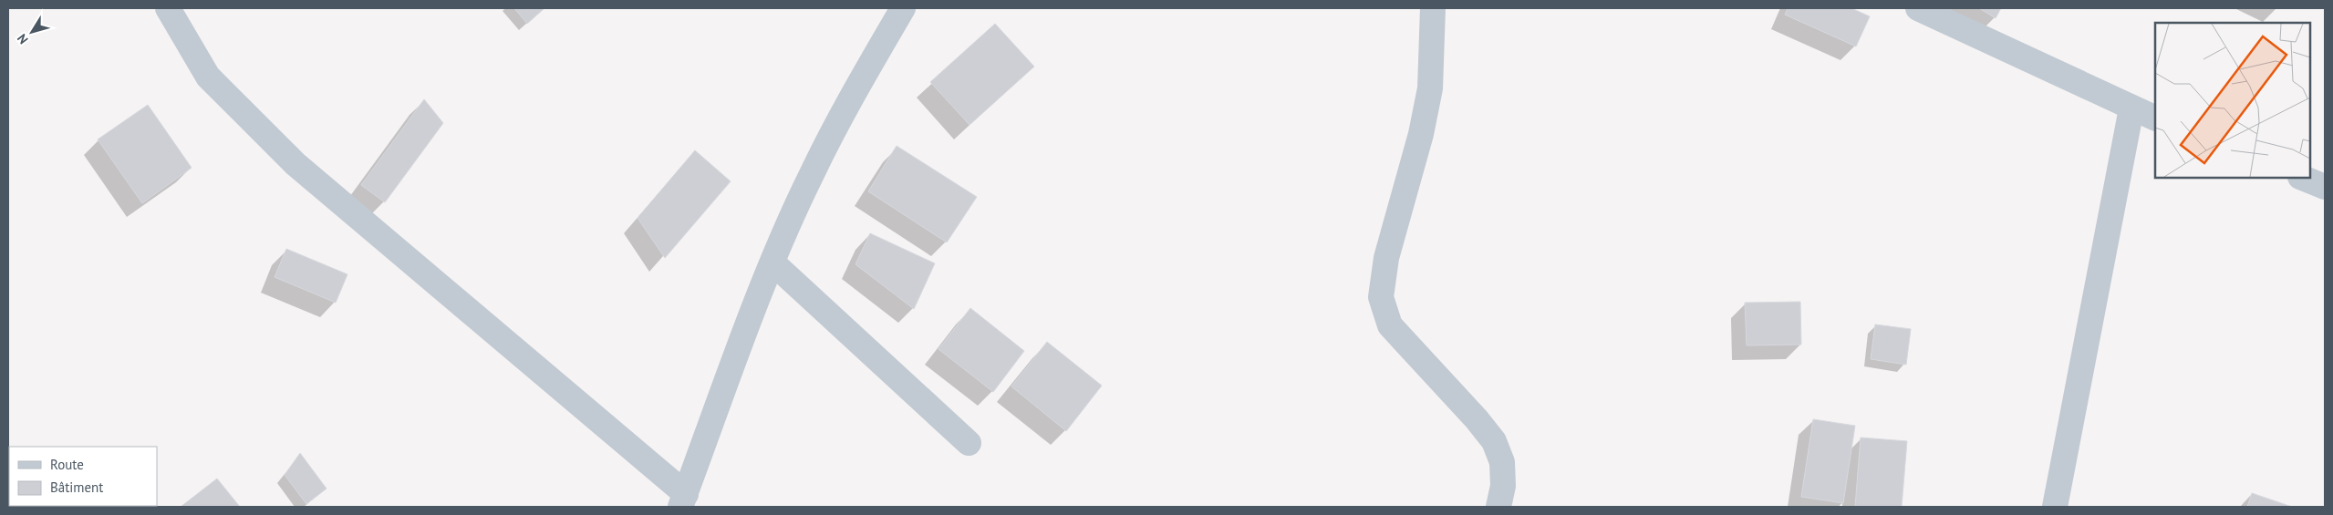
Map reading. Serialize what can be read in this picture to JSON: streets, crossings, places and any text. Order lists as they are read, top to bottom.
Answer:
{
  "legend": ["Route", "Bâtiment"],
  "north": "bottom left"
}
